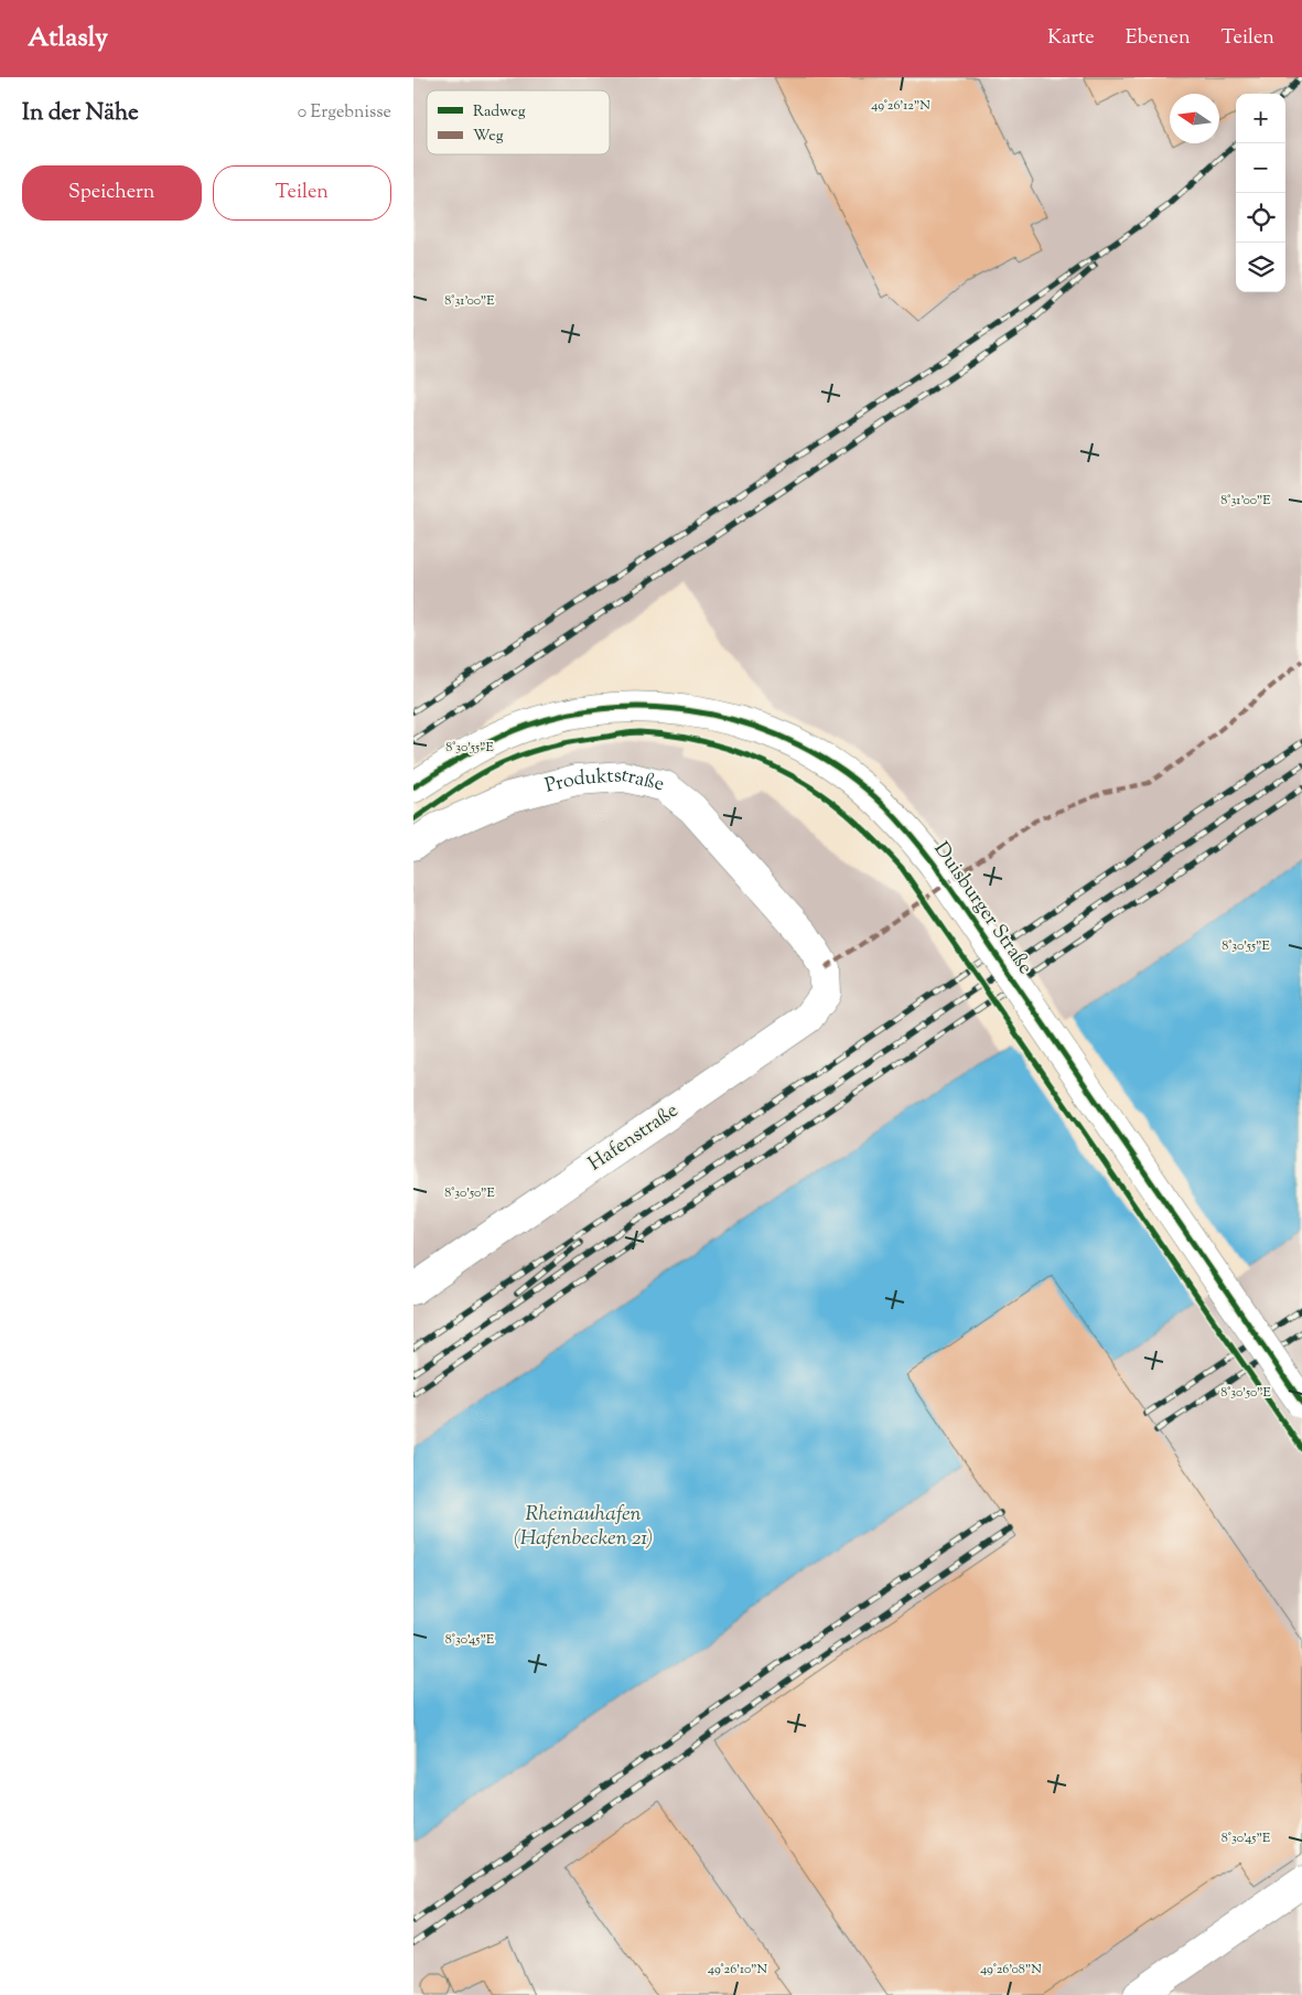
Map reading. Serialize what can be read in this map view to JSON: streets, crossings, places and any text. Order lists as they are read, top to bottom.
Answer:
{
  "streets": {
    "street": ["Produktstraße", "Duisburger Straße", "Hafenstraße"]
  },
  "crossings": [
    ["Produktstraße", "Hafenstraße"]
  ],
  "water": ["Rheinauhafen (Hafenbecken 21)"],
  "legend": ["Radweg", "Weg"],
  "north": "left",
  "page": {
    "header": "Atlasly",
    "nav": ["Karte", "Ebenen", "Teilen"],
    "heading": ["In der Nähe", "0 Ergebnisse"],
    "map_buttons": ["+", "−"],
    "buttons": ["Speichern", "Teilen"]
  },
  "coordinates": [
    "49°26'12\"N",
    "8°31'00\"E",
    "8°30'55\"E",
    "8°30'50\"E",
    "8°30'45\"E",
    "49°26'10\"N",
    "49°26'08\"N"
  ]
}
